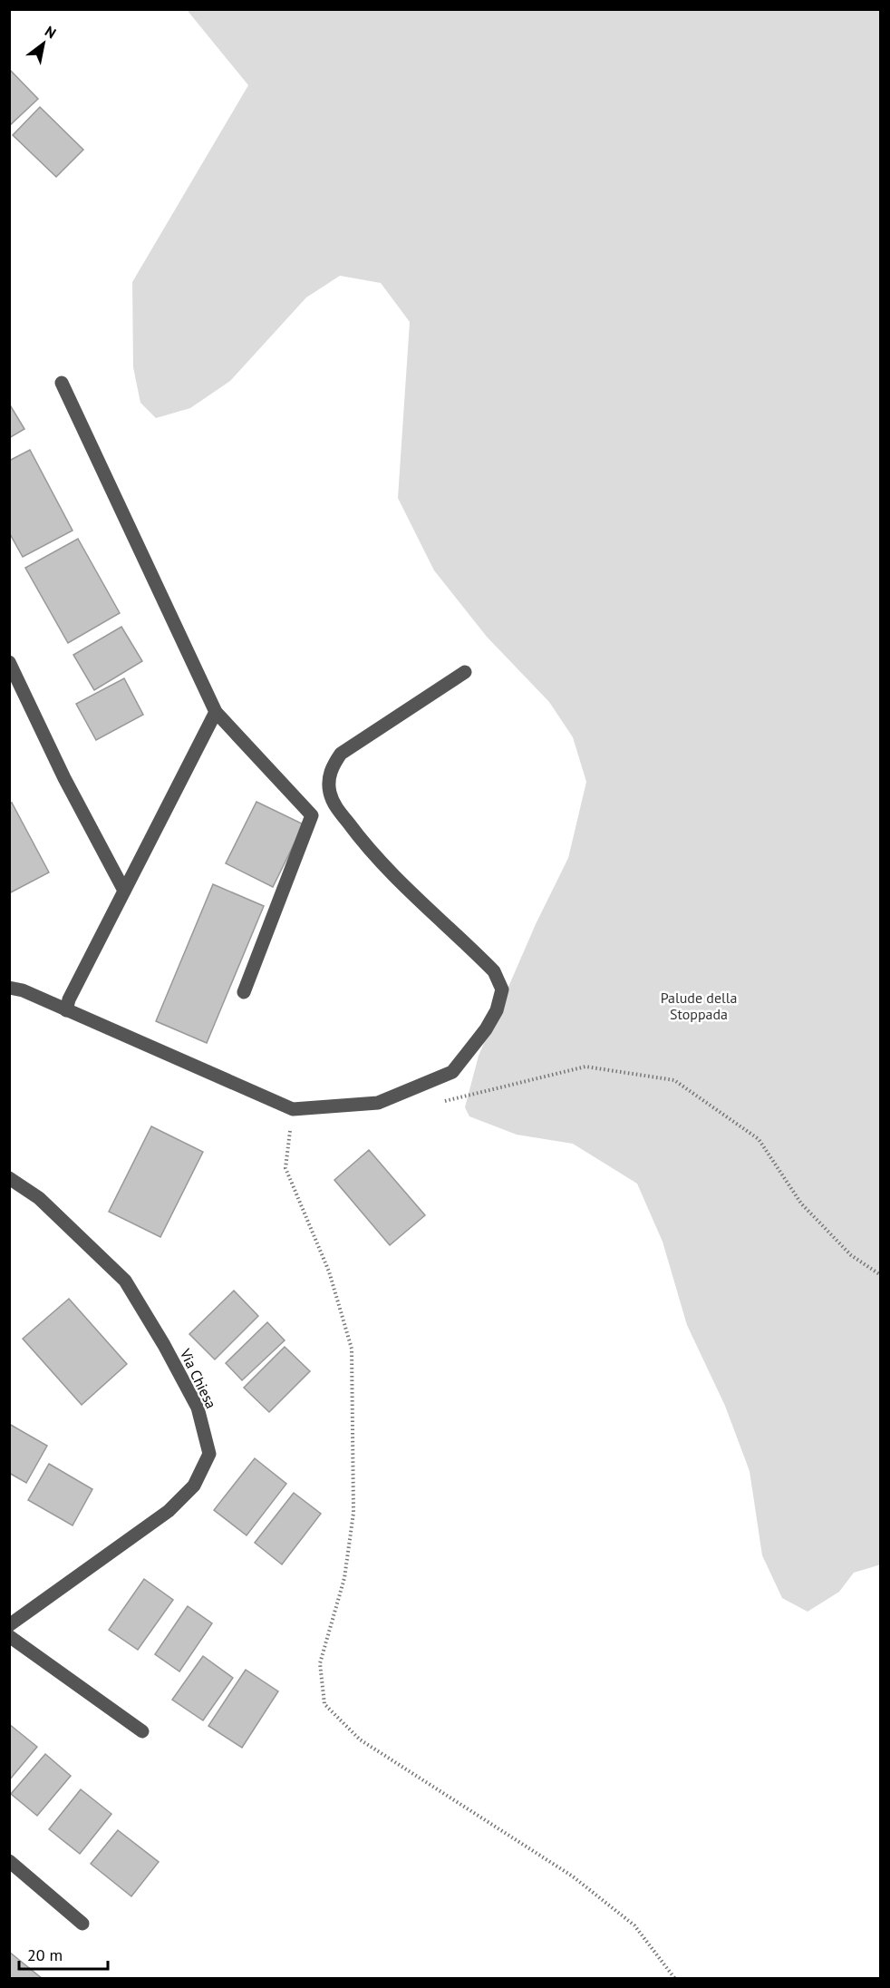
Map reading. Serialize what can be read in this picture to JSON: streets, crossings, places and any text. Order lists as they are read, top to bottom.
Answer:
{
  "streets": {
    "street": ["Via Chiesa"]
  },
  "parks": ["Palude della Stoppada"],
  "scale_bar": "20 m",
  "north": "top right"
}
